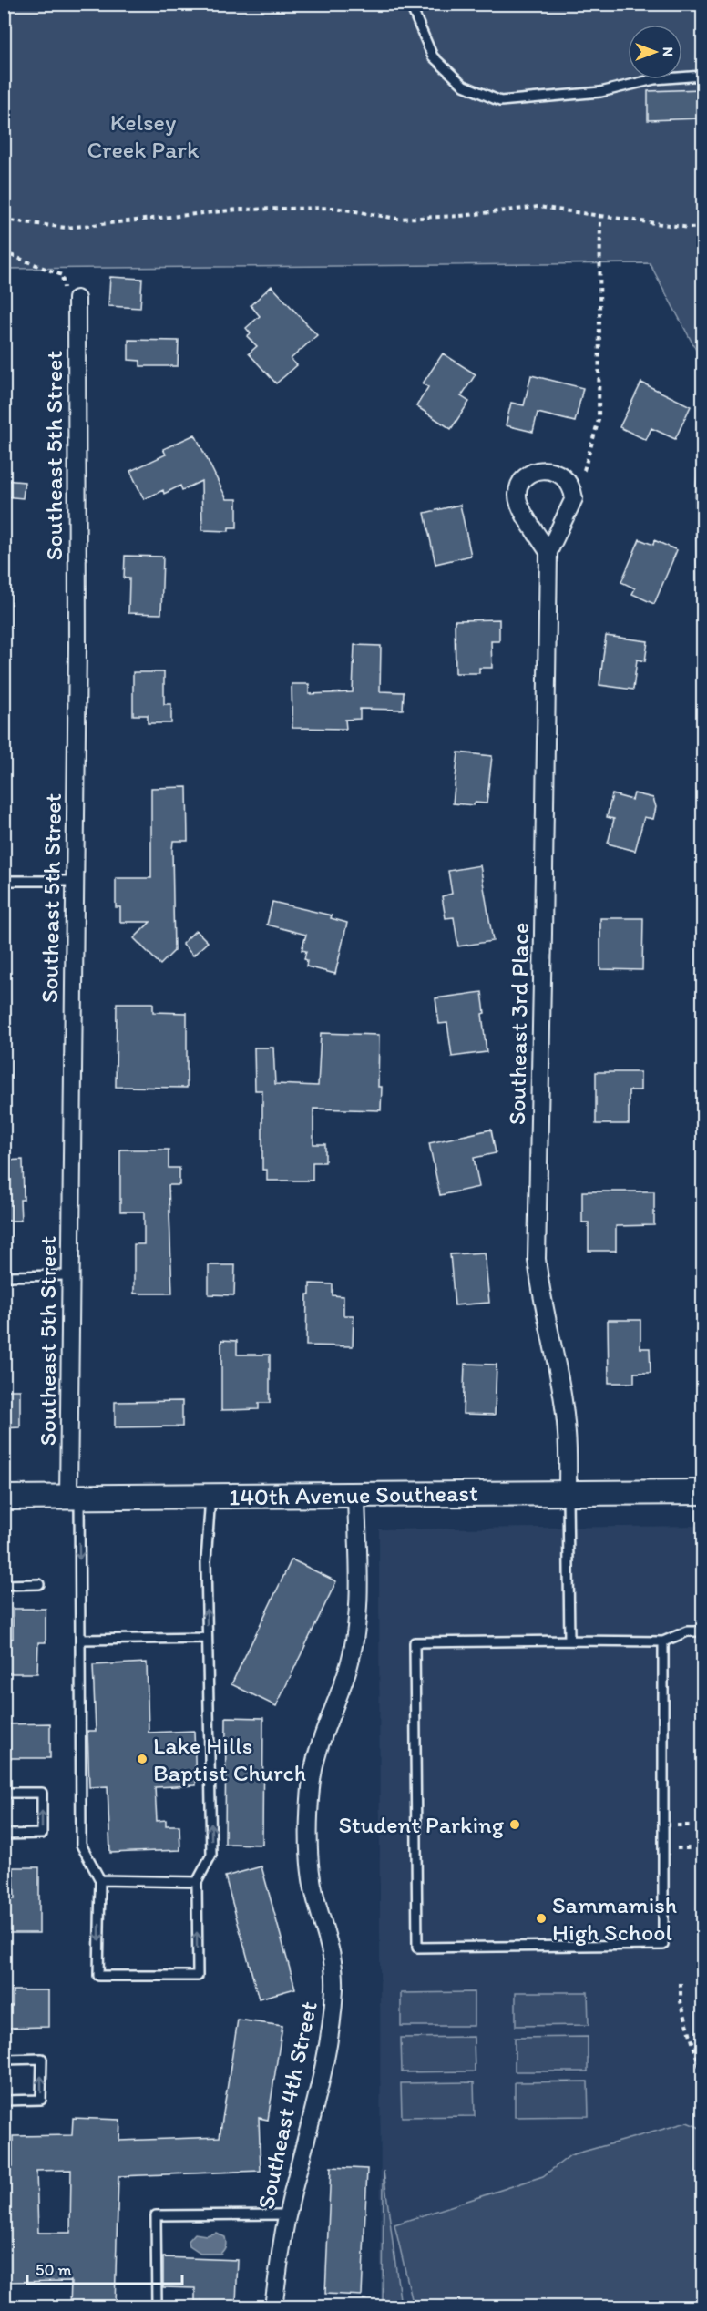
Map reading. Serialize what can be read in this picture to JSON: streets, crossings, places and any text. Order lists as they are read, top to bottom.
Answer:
{
  "streets": {
    "street": [
      "Southeast 5th Street",
      "Southeast 3rd Place",
      "140th Avenue Southeast",
      "Southeast 4th Street"
    ]
  },
  "crossings": [
    ["Southeast 5th Street", "140th Avenue Southeast"],
    ["Southeast 3rd Place", "140th Avenue Southeast"],
    ["140th Avenue Southeast", "Southeast 4th Street"]
  ],
  "parks": ["Kelsey Creek Park"],
  "places": ["Lake Hills Baptist Church", "Student Parking", "Sammamish High School"],
  "scale_bar": "50 m",
  "north": "right"
}
